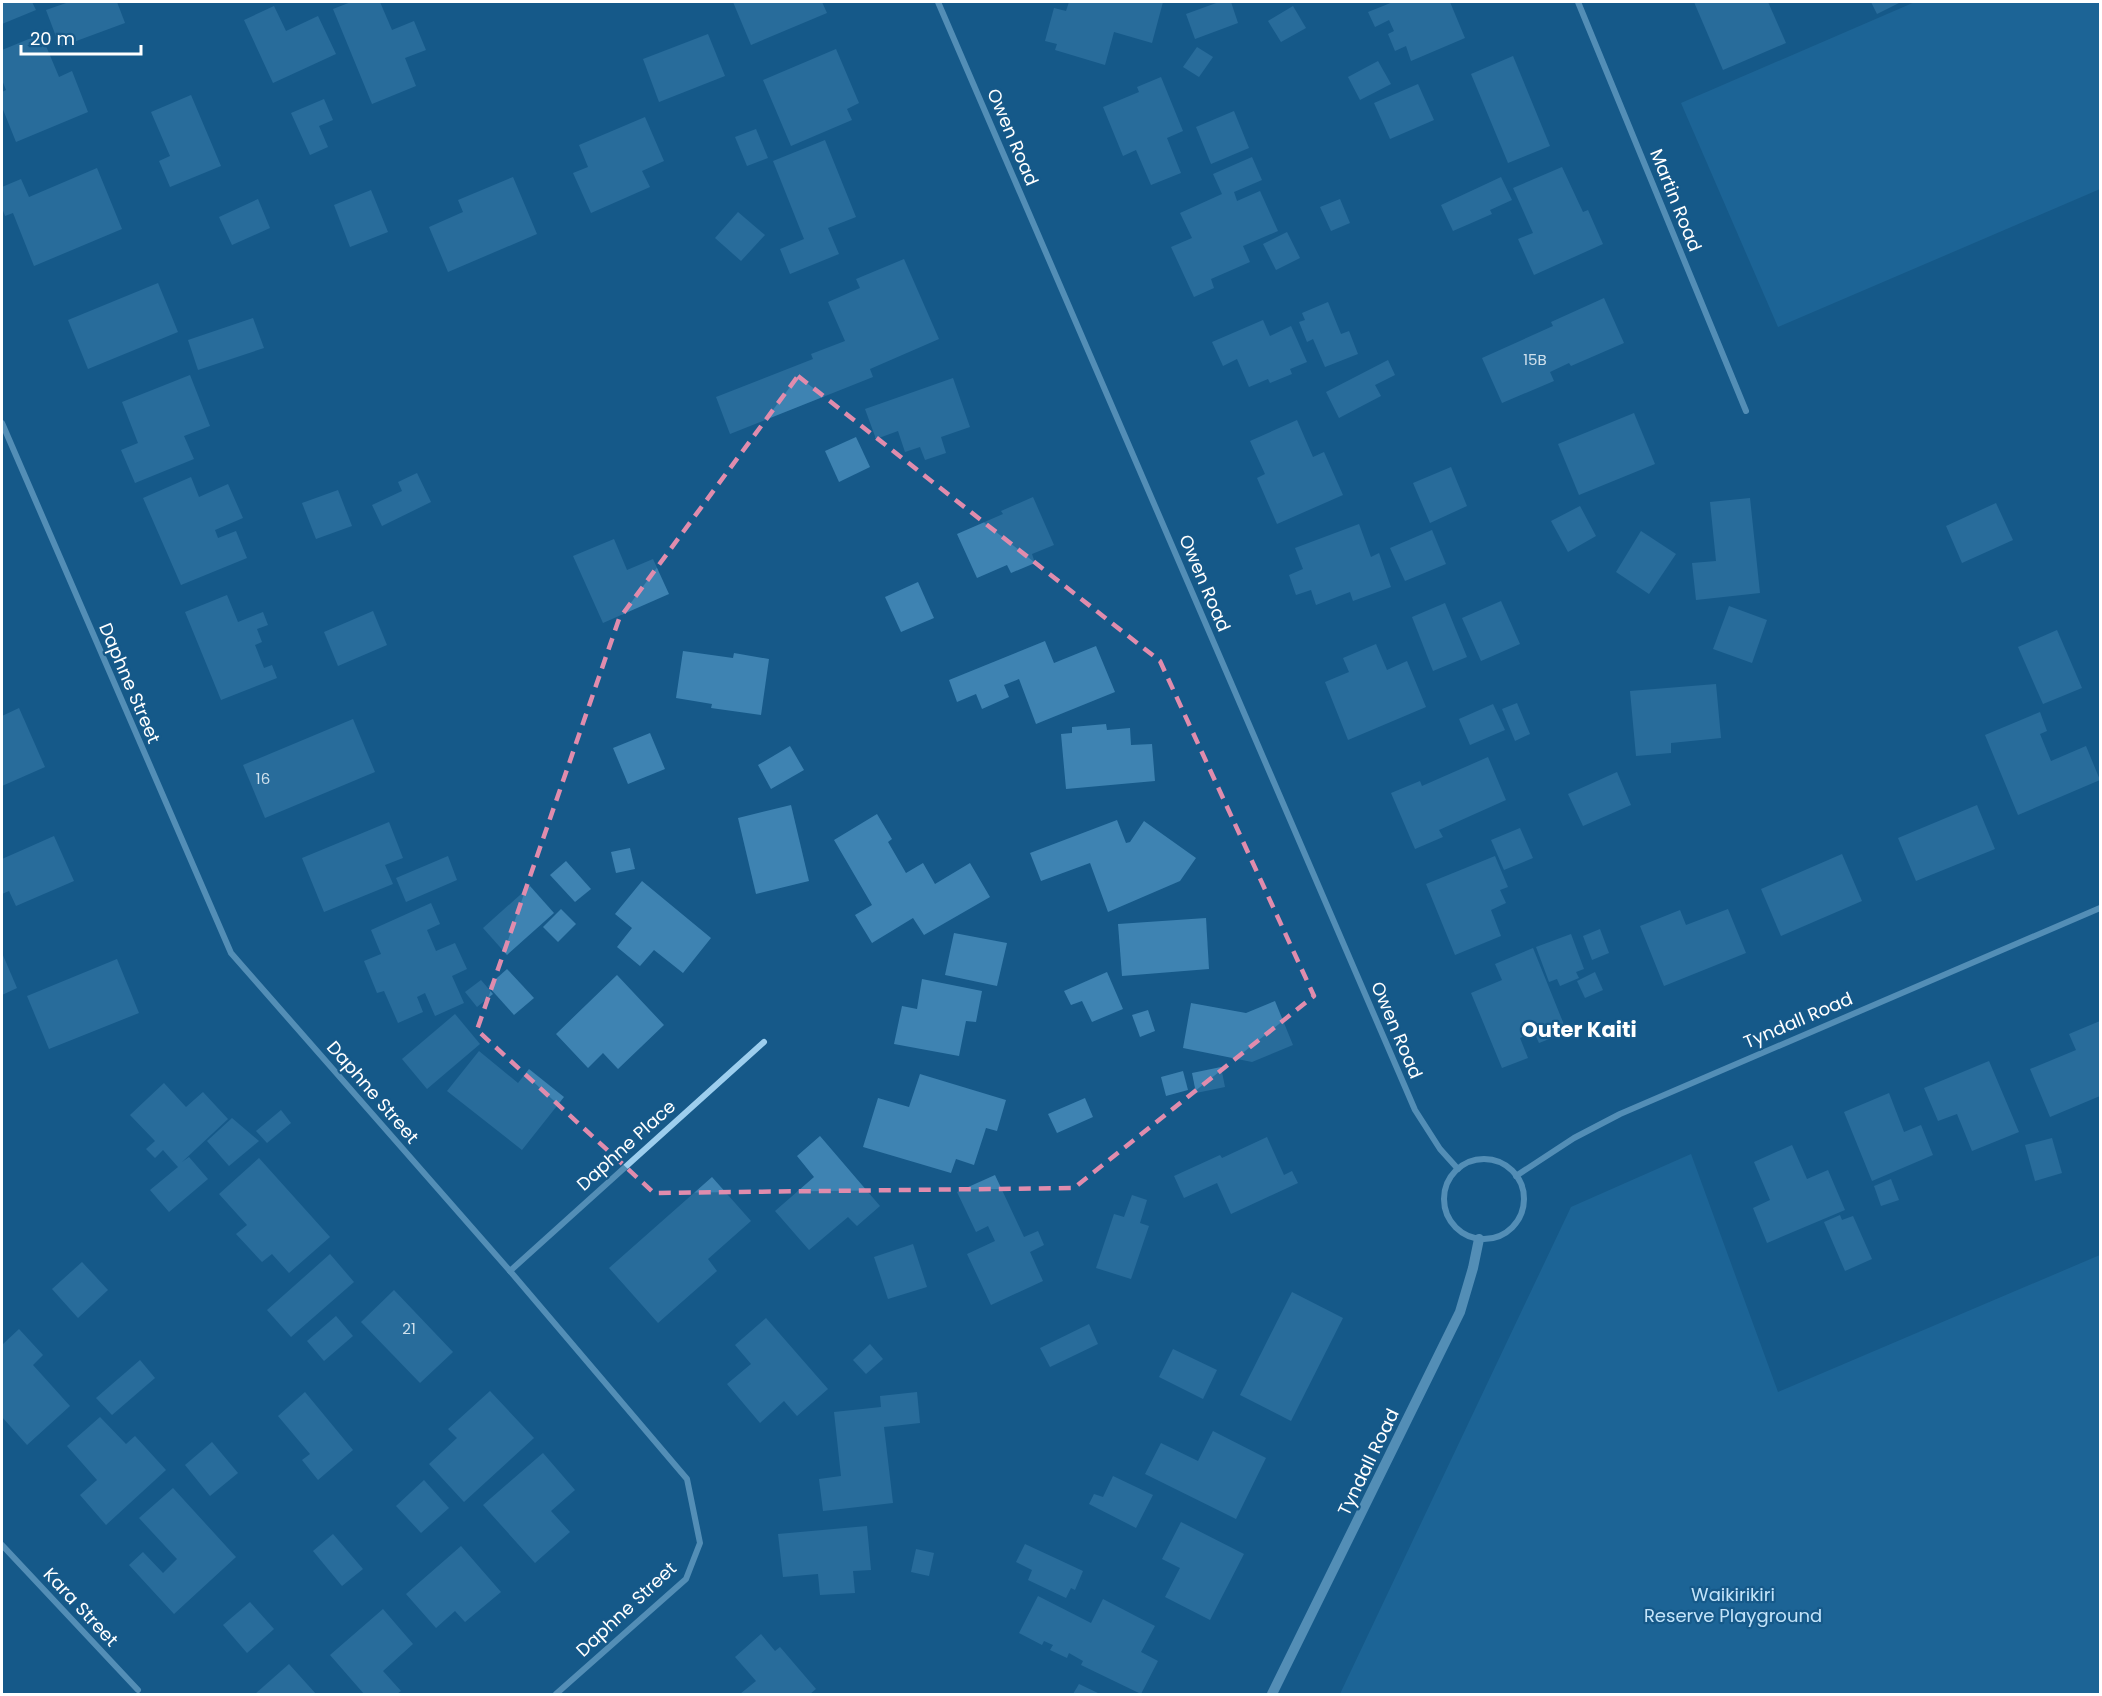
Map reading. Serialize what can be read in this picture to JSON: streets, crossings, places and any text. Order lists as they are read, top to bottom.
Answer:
{
  "streets": {
    "street": [
      "Owen Road",
      "Martin Road",
      "Daphne Street",
      "Tyndall Road",
      "Daphne Place",
      "Kara Street"
    ]
  },
  "crossings": [
    ["Owen Road", "Tyndall Road"],
    ["Daphne Street", "Daphne Place"]
  ],
  "districts": ["Outer Kaiti"],
  "parks": ["Waikirikiri Reserve Playground"],
  "house_numbers": ["15B", "16", "21"],
  "scale_bar": "20 m"
}
